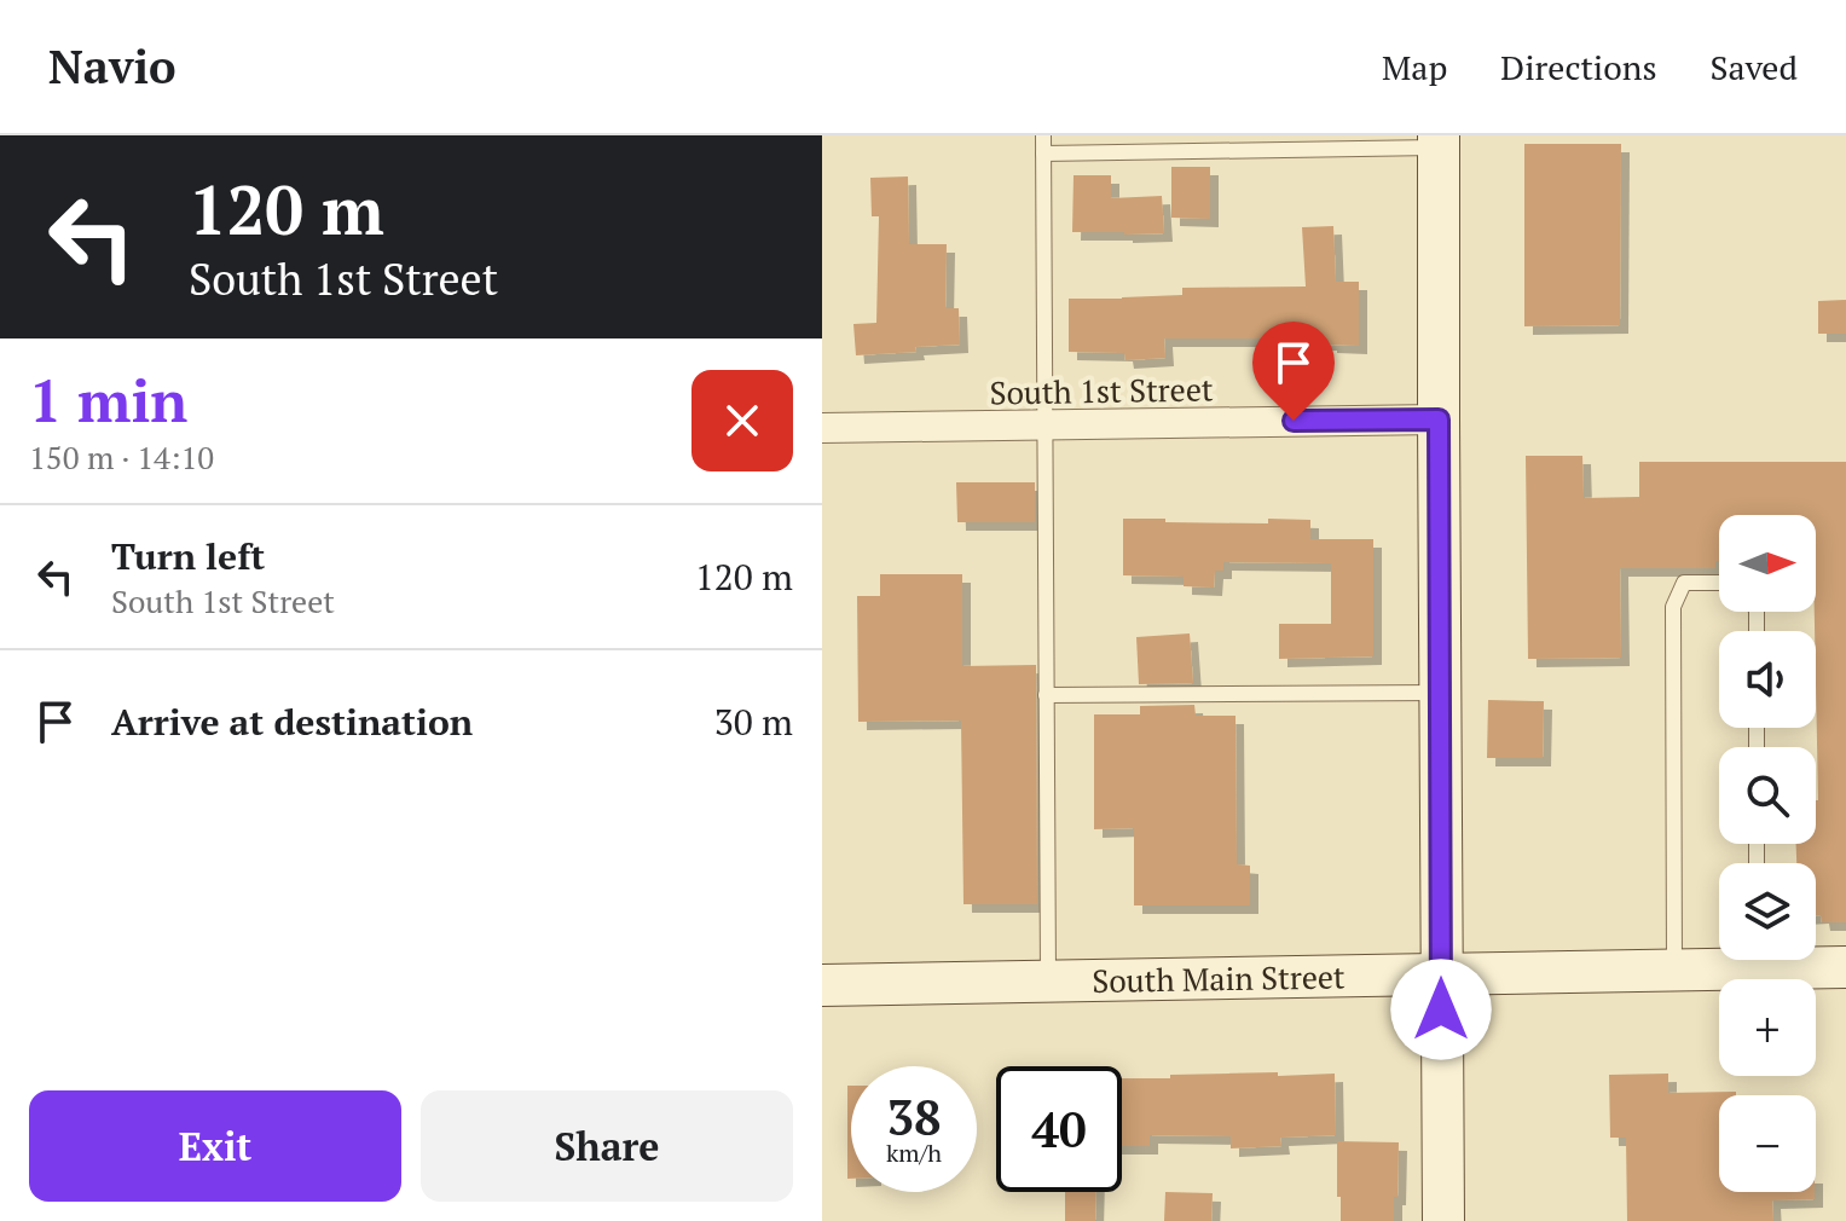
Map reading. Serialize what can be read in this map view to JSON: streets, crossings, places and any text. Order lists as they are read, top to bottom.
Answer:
{
  "streets": {
    "street": ["South 1st Street", "South Main Street"]
  },
  "north": "right",
  "page": {
    "header": "Navio",
    "nav": ["Map", "Directions", "Saved"],
    "turn": ["120 m", "South 1st Street"],
    "heading": ["1 min", "150 m · 14:10"],
    "list": [
      {
        "name": "Turn left",
        "note": "South 1st Street",
        "value": "120 m"
      },
      {
        "name": "Arrive at destination",
        "value": "30 m"
      }
    ],
    "map_buttons": ["+", "−"],
    "speed": "38 km/h",
    "limit": "40",
    "buttons": ["Exit", "Share"]
  }
}
